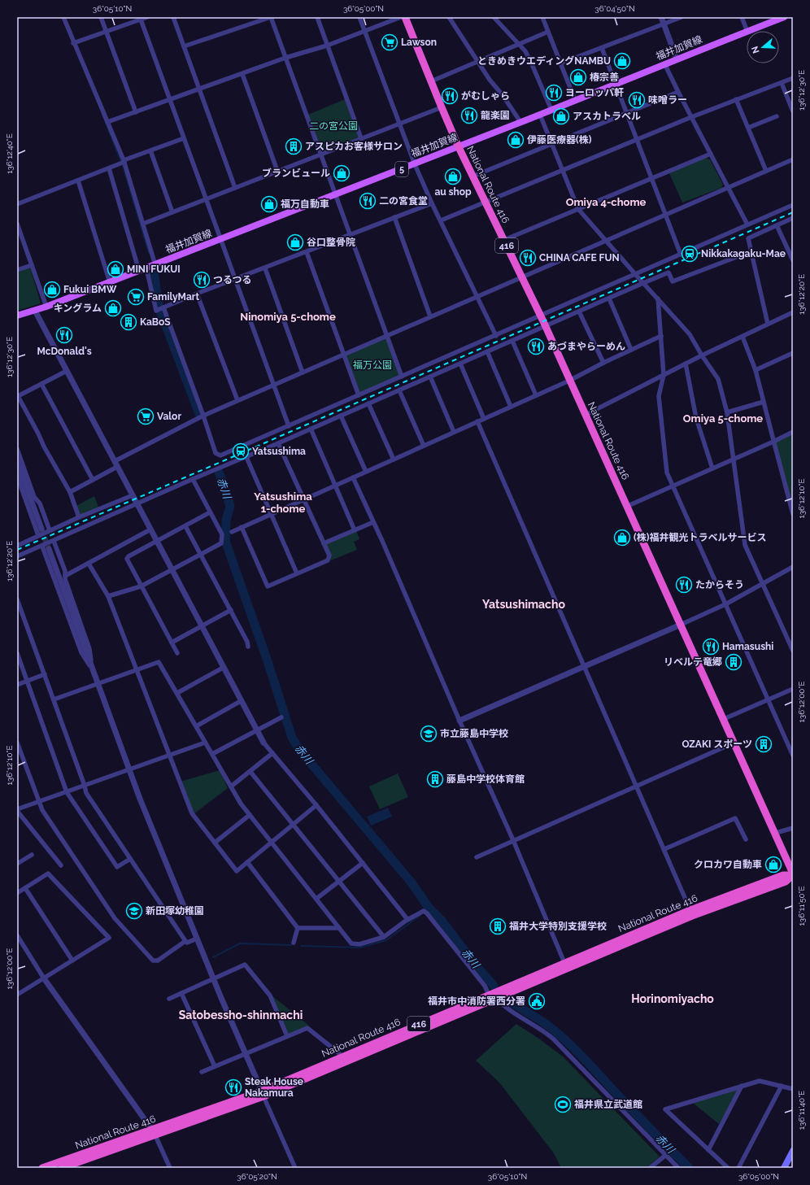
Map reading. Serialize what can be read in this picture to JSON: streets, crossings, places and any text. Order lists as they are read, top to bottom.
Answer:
{
  "streets": {
    "highway": ["National Route 416", "416"],
    "main road": ["福井加賀線", "5"]
  },
  "crossings": [
    ["福井加賀線", "National Route 416"]
  ],
  "districts": [
    "Omiya 4-chome",
    "Ninomiya 5-chome",
    "Omiya 5-chome",
    "Yatsushima 1-chome",
    "Yatsushimacho",
    "Horinomiyacho",
    "Satobessho-shinmachi"
  ],
  "water": ["赤川"],
  "parks": ["二の宮公園", "福万公園"],
  "places": {
    "supermarket": ["Lawson", "FamilyMart", "Valor"],
    "shop": [
      "ときめきウエディングNAMBU",
      "椿宗善",
      "アスカトラベル",
      "伊藤医療器(株)",
      "ブランビュール",
      "au shop",
      "福万自動車",
      "谷口整骨院",
      "MINI FUKUI",
      "Fukui BMW",
      "キングラム",
      "(株)福井観光トラベルサービス",
      "クロカワ自動車"
    ],
    "restaurant": [
      "ヨーロッパ軒",
      "がむしゃら",
      "味噌ラー",
      "龍楽園",
      "二の宮食堂",
      "CHINA CAFE FUN",
      "つるつる",
      "McDonald's",
      "あづまやらーめん",
      "たからそう",
      "Hamasushi",
      "Steak House Nakamura"
    ],
    "building": [
      "アスピカお客様サロン",
      "KaBoS",
      "リベルテ竜郷",
      "OZAKI スポーツ",
      "藤島中学校体育館",
      "福井大学特別支援学校"
    ],
    "station": ["Nikkakagaku-Mae", "Yatsushima"],
    "school or university": ["市立藤島中学校", "新田塚幼稚園"],
    "public building": ["福井市中消防署西分署"],
    "sports": ["福井県立武道館"]
  },
  "north": "left",
  "coordinates": [
    "36°05'10\"N",
    "36°05'00\"N",
    "36°04'50\"N",
    "136°12'30\"E",
    "136°12'40\"E",
    "136°12'20\"E",
    "136°12'10\"E",
    "136°12'00\"E",
    "136°11'50\"E",
    "136°11'40\"E",
    "36°05'20\"N"
  ]
}
